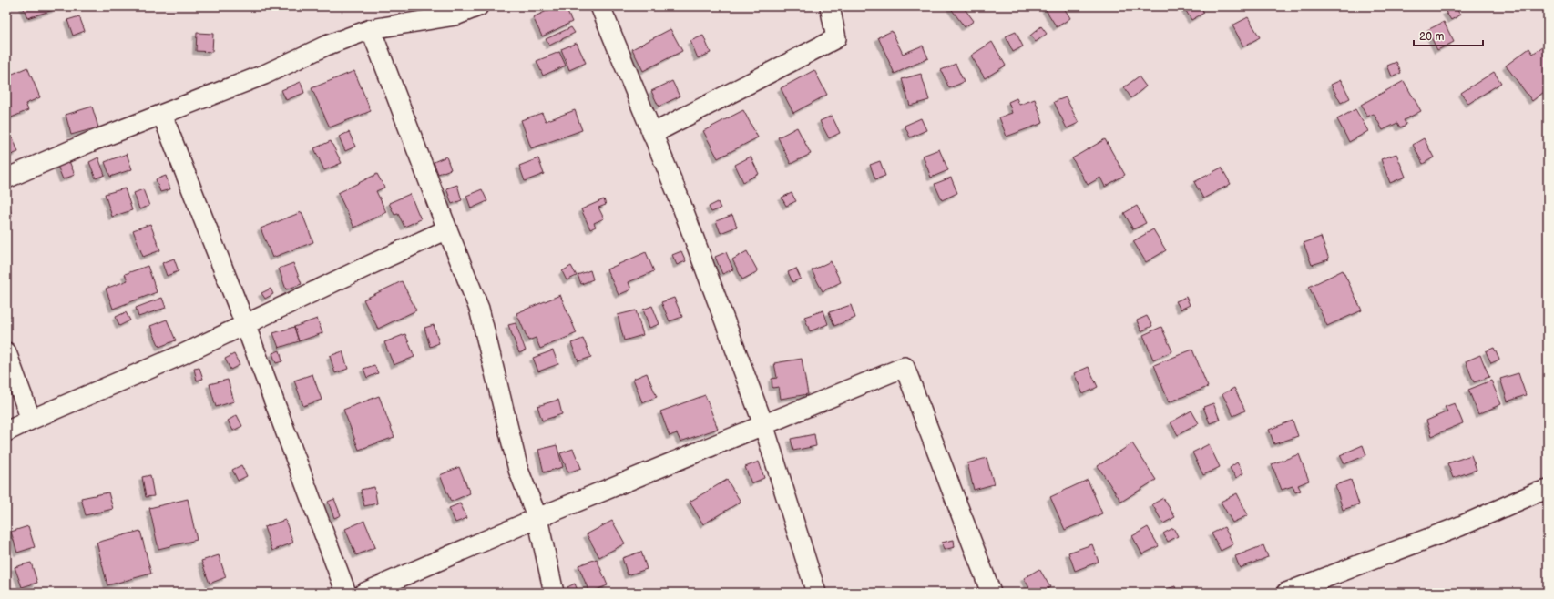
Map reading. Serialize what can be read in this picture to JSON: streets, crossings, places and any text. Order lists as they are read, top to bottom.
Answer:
{
  "scale_bar": "20 m"
}
